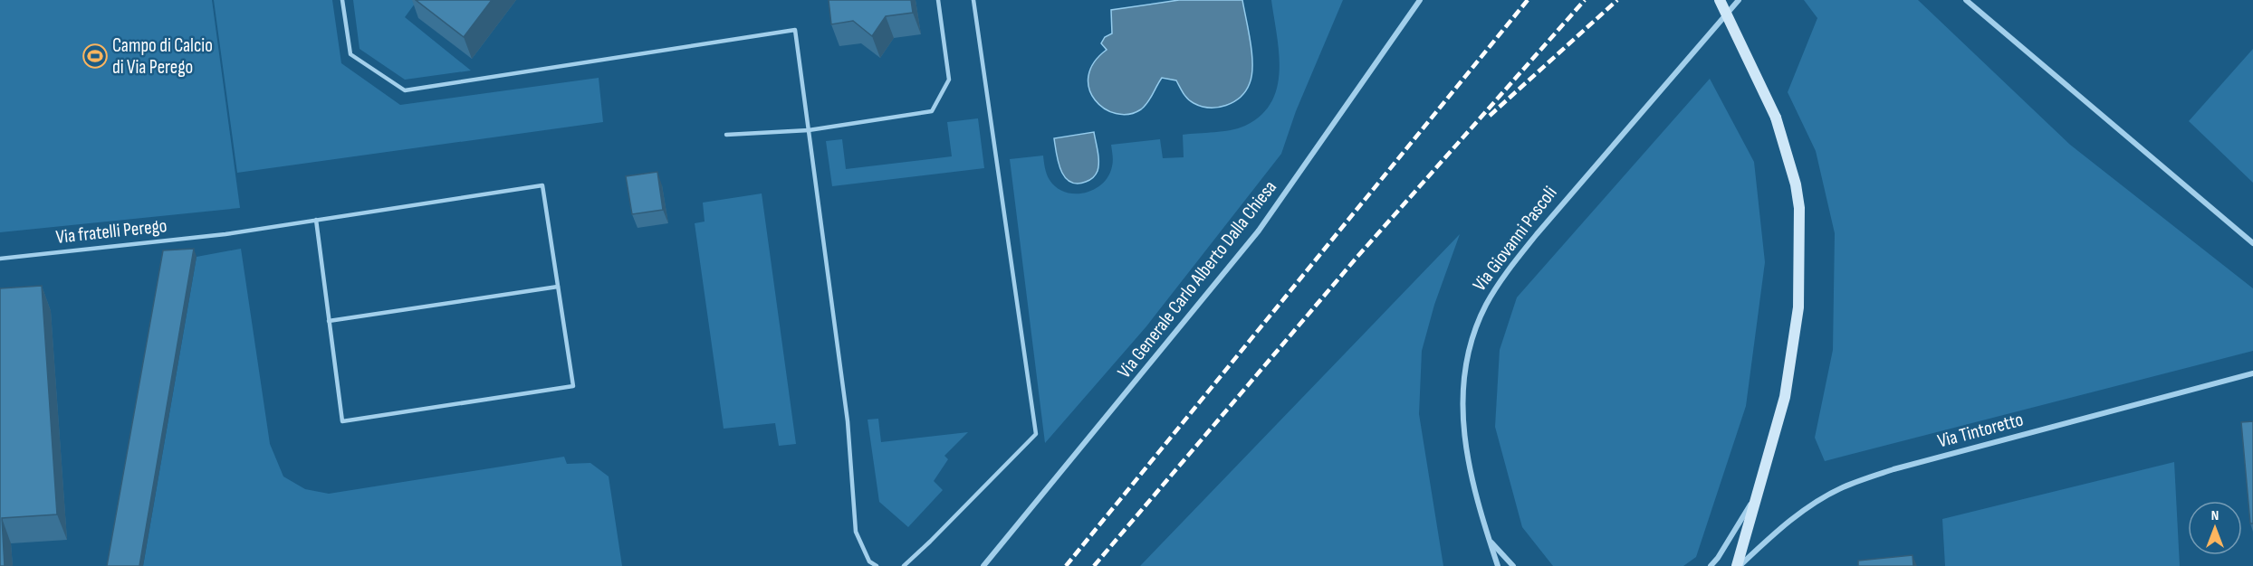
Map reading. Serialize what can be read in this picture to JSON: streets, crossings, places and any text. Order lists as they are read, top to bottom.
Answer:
{
  "streets": {
    "street": ["Via Giovanni Pascoli", "Via Generale Carlo Alberto Dalla Chiesa", "Via Tintoretto"],
    "lane": ["Via fratelli Perego"]
  },
  "places": {
    "sports": ["Campo di Calcio di Via Perego"]
  },
  "north": "top"
}
